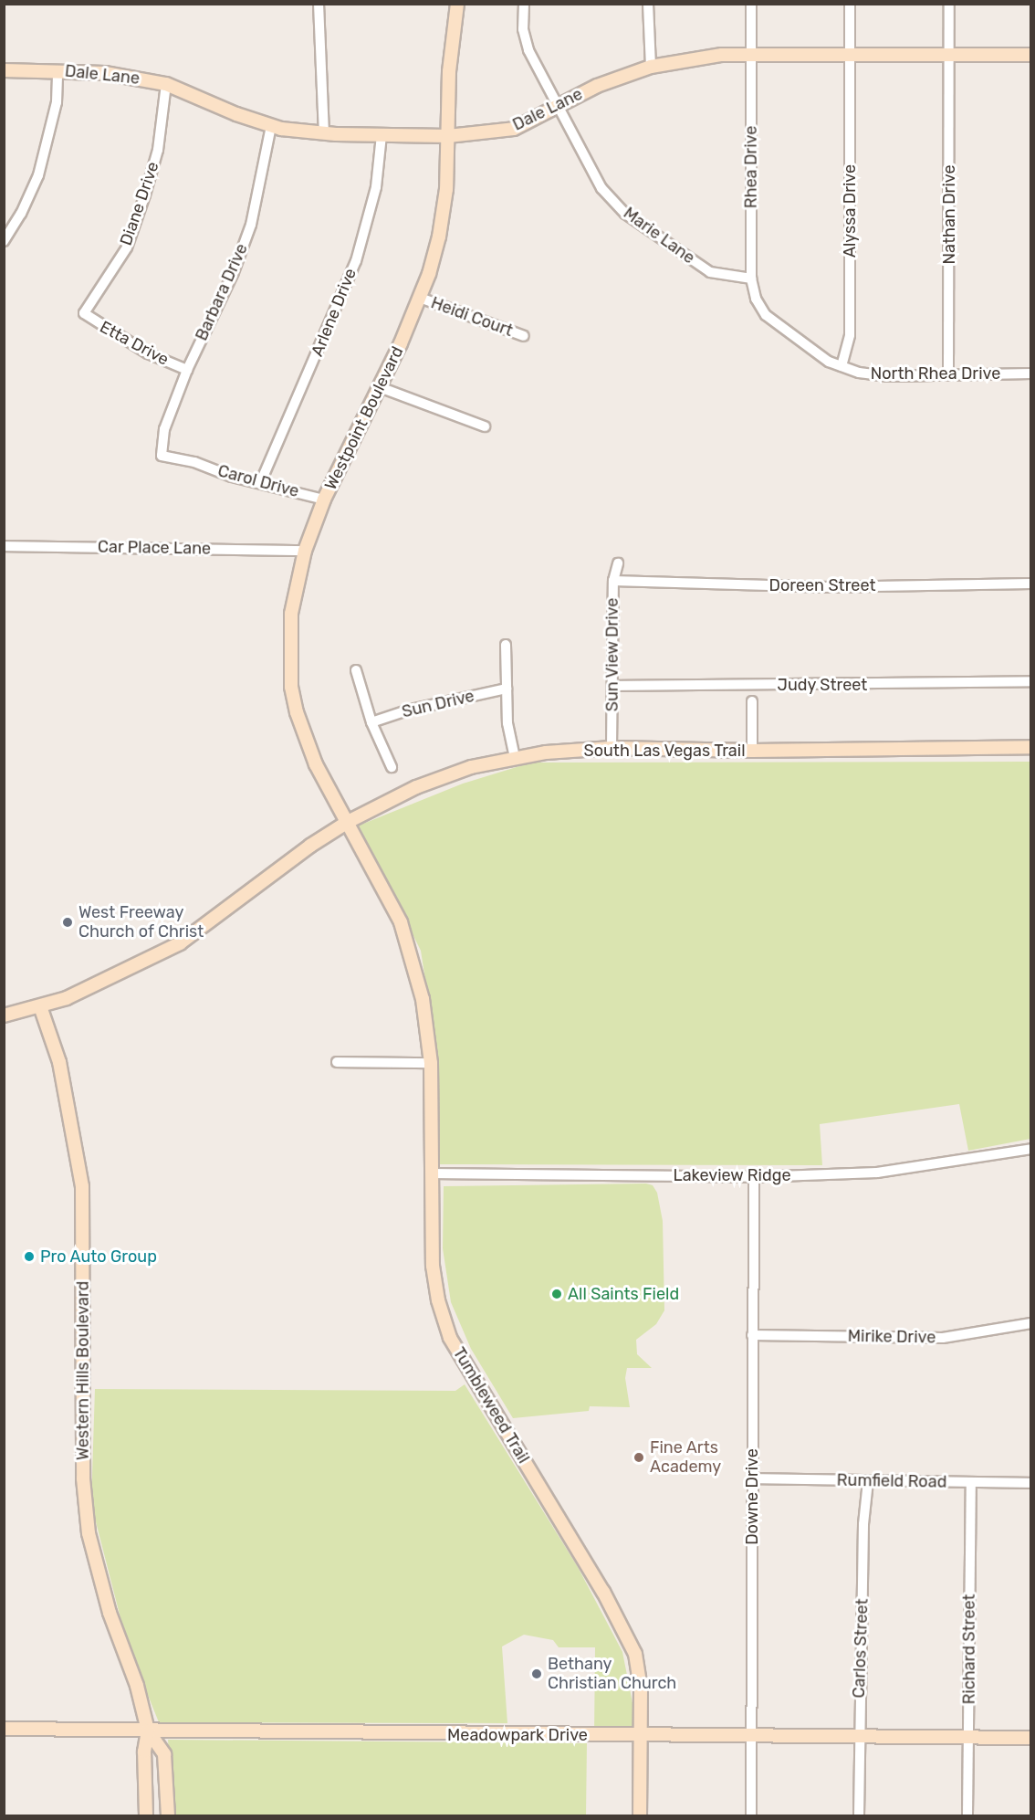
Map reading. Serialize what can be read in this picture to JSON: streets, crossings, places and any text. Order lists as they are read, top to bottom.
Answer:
{
  "streets": {
    "street": [
      "Dale Lane",
      "Rhea Drive",
      "Diane Drive",
      "Alyssa Drive",
      "Nathan Drive",
      "Marie Lane",
      "Barbara Drive",
      "Arlene Drive",
      "Heidi Court",
      "Etta Drive",
      "North Rhea Drive",
      "Westpoint Boulevard",
      "Carol Drive",
      "Car Place Lane",
      "Doreen Street",
      "Sun View Drive",
      "Judy Street",
      "Sun Drive",
      "South Las Vegas Trail",
      "Lakeview Ridge",
      "Mirike Drive",
      "Western Hills Boulevard",
      "Tumbleweed Trail",
      "Rumfield Road",
      "Downe Drive",
      "Carlos Street",
      "Richard Street",
      "Meadowpark Drive"
    ]
  },
  "crossings": [
    ["Dale Lane", "Rhea Drive"],
    ["Dale Lane", "Diane Drive"],
    ["Dale Lane", "Alyssa Drive"],
    ["Dale Lane", "Nathan Drive"],
    ["Dale Lane", "Marie Lane"],
    ["Dale Lane", "Barbara Drive"],
    ["Dale Lane", "Arlene Drive"],
    ["Dale Lane", "Westpoint Boulevard"],
    ["Rhea Drive", "Marie Lane"],
    ["Rhea Drive", "North Rhea Drive"],
    ["Diane Drive", "Etta Drive"],
    ["Alyssa Drive", "North Rhea Drive"],
    ["Nathan Drive", "North Rhea Drive"],
    ["Marie Lane", "North Rhea Drive"],
    ["Barbara Drive", "Etta Drive"],
    ["Barbara Drive", "Carol Drive"],
    ["Arlene Drive", "Carol Drive"],
    ["Heidi Court", "Westpoint Boulevard"],
    ["Westpoint Boulevard", "Carol Drive"],
    ["Westpoint Boulevard", "Car Place Lane"],
    ["Westpoint Boulevard", "South Las Vegas Trail"],
    ["Westpoint Boulevard", "Tumbleweed Trail"],
    ["Doreen Street", "Sun View Drive"],
    ["Sun View Drive", "Judy Street"],
    ["Sun View Drive", "South Las Vegas Trail"],
    ["South Las Vegas Trail", "Western Hills Boulevard"],
    ["South Las Vegas Trail", "Tumbleweed Trail"],
    ["Lakeview Ridge", "Tumbleweed Trail"],
    ["Lakeview Ridge", "Downe Drive"],
    ["Mirike Drive", "Downe Drive"],
    ["Western Hills Boulevard", "Meadowpark Drive"],
    ["Tumbleweed Trail", "Meadowpark Drive"],
    ["Rumfield Road", "Downe Drive"],
    ["Rumfield Road", "Carlos Street"],
    ["Rumfield Road", "Richard Street"],
    ["Downe Drive", "Meadowpark Drive"],
    ["Carlos Street", "Meadowpark Drive"],
    ["Richard Street", "Meadowpark Drive"]
  ],
  "places": [
    "West Freeway Church of Christ",
    "Pro Auto Group",
    "All Saints Field",
    "Fine Arts Academy",
    "Bethany Christian Church"
  ]
}
